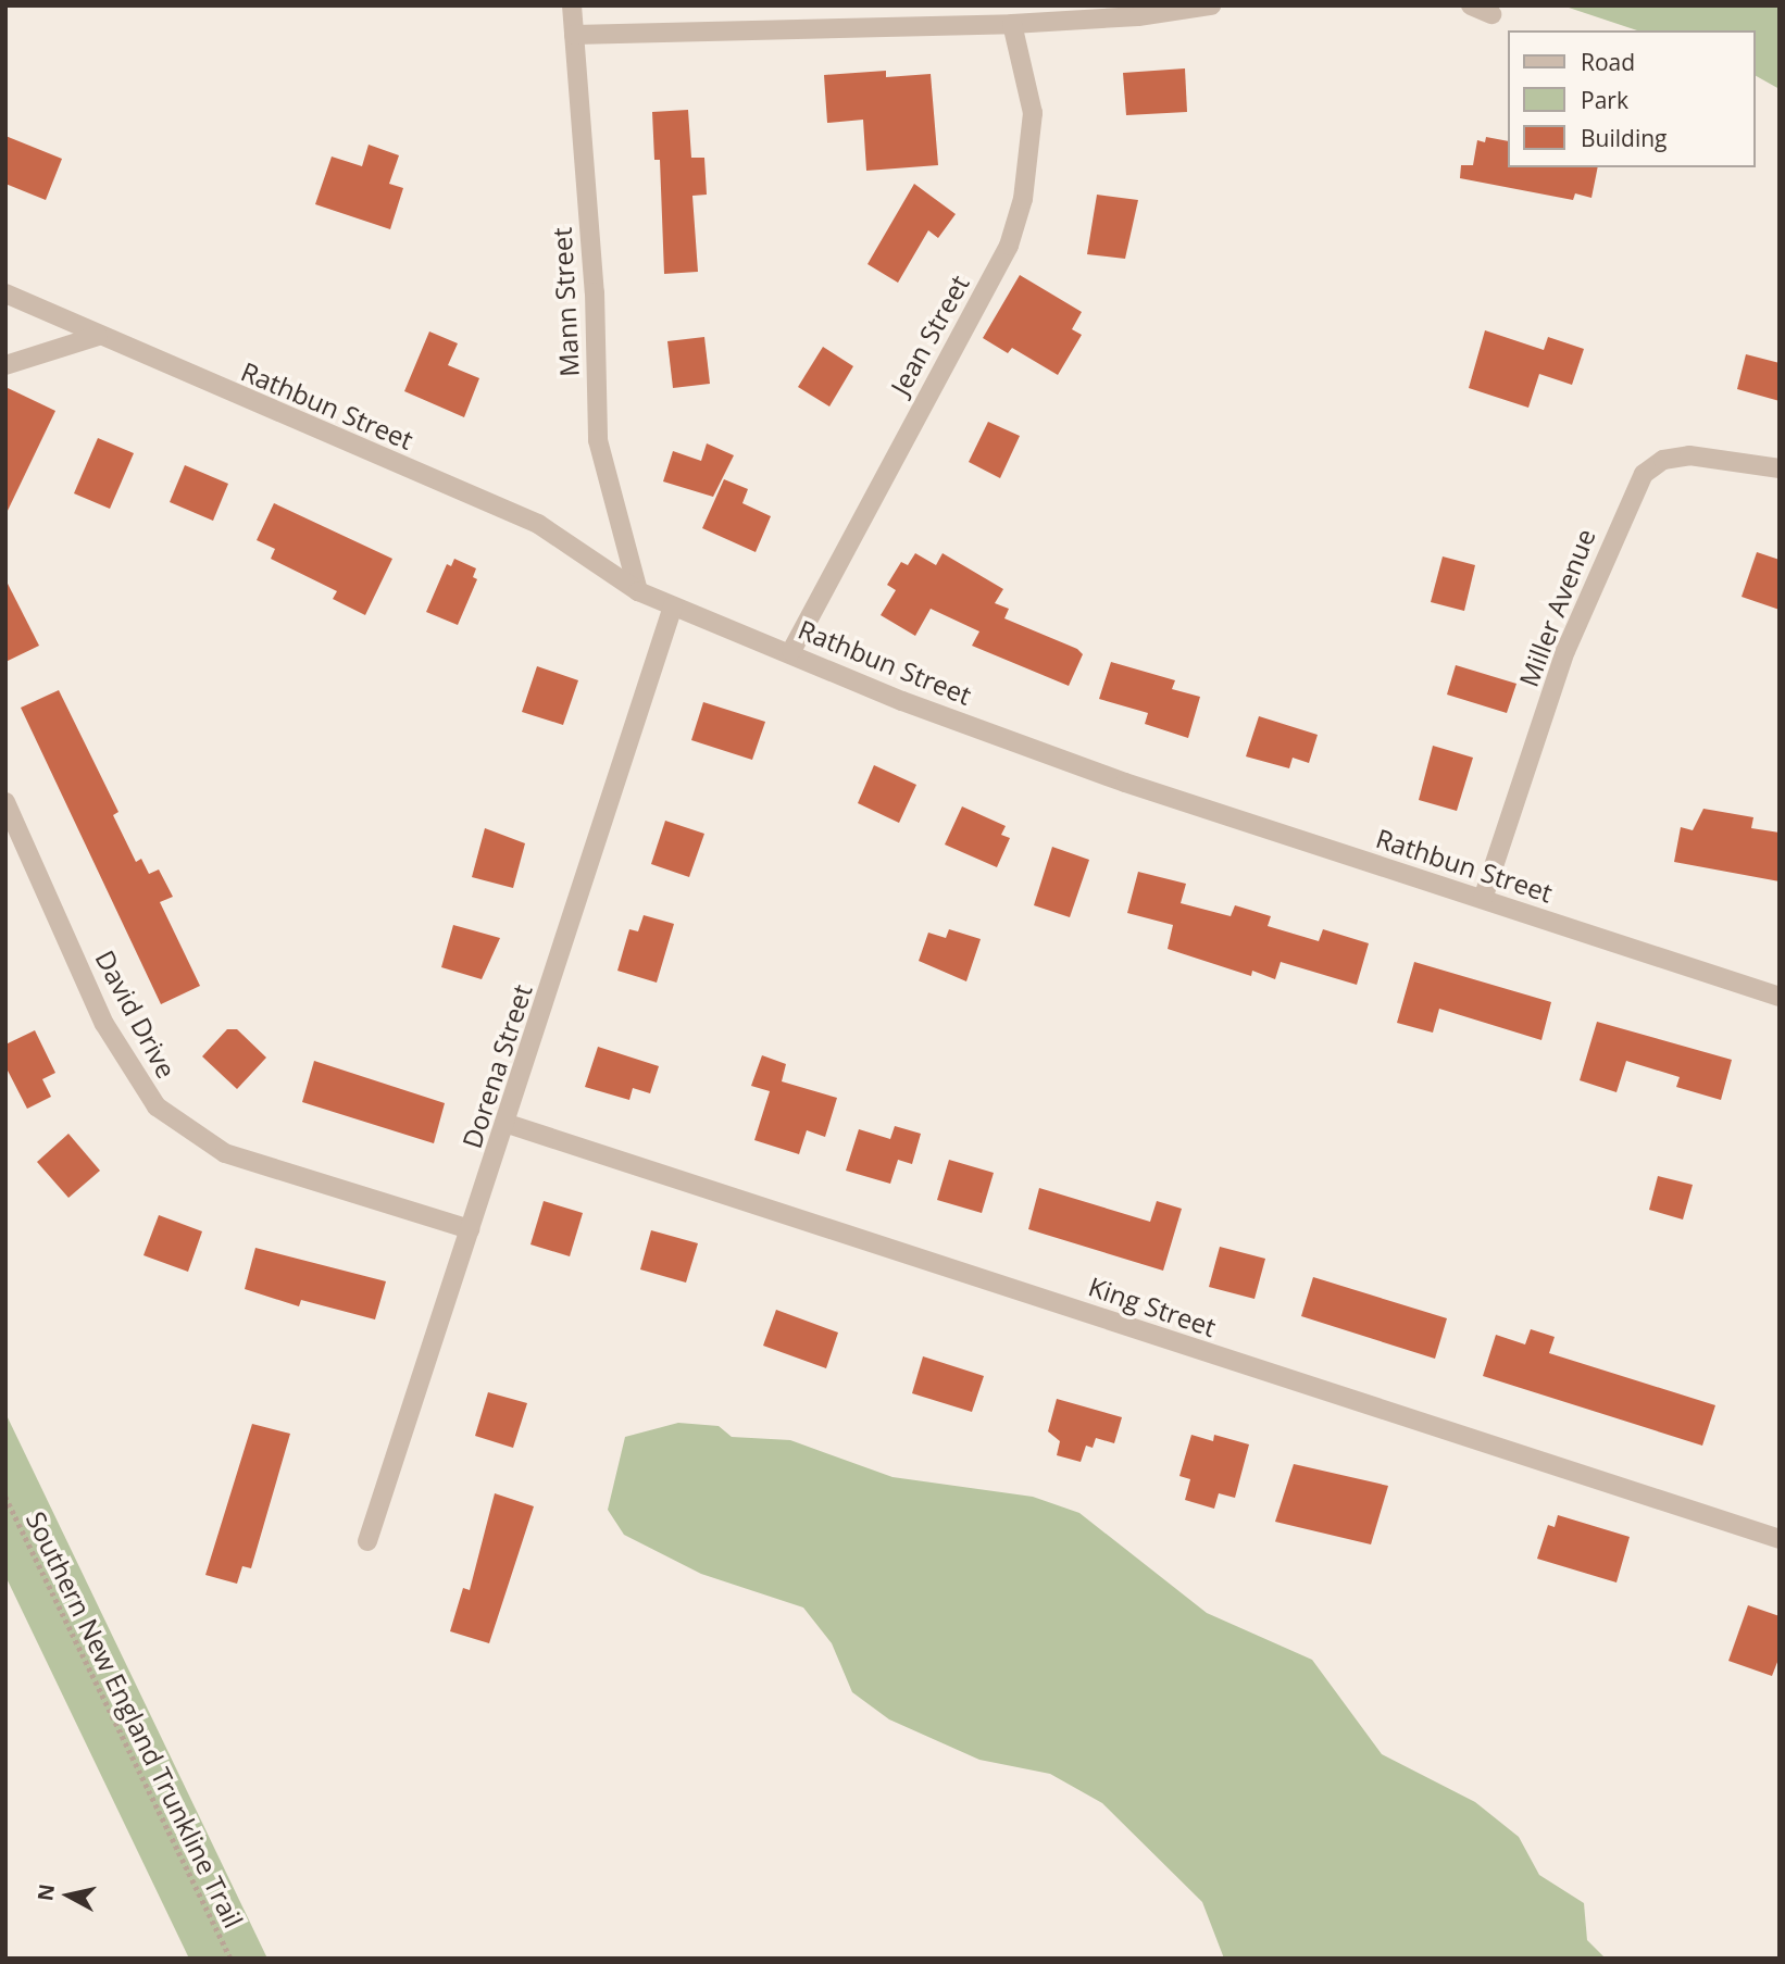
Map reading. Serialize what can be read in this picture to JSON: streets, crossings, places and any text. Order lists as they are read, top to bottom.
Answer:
{
  "streets": {
    "street": [
      "Mann Street",
      "Jean Street",
      "Rathbun Street",
      "Miller Avenue",
      "David Drive",
      "Dorena Street",
      "King Street"
    ],
    "path": ["Southern New England Trunkline Trail"]
  },
  "crossings": [
    ["Mann Street", "Rathbun Street"],
    ["Jean Street", "Rathbun Street"],
    ["Rathbun Street", "Miller Avenue"],
    ["Rathbun Street", "Dorena Street"],
    ["David Drive", "Dorena Street"],
    ["Dorena Street", "King Street"]
  ],
  "legend": ["Road", "Park", "Building"],
  "north": "left"
}
